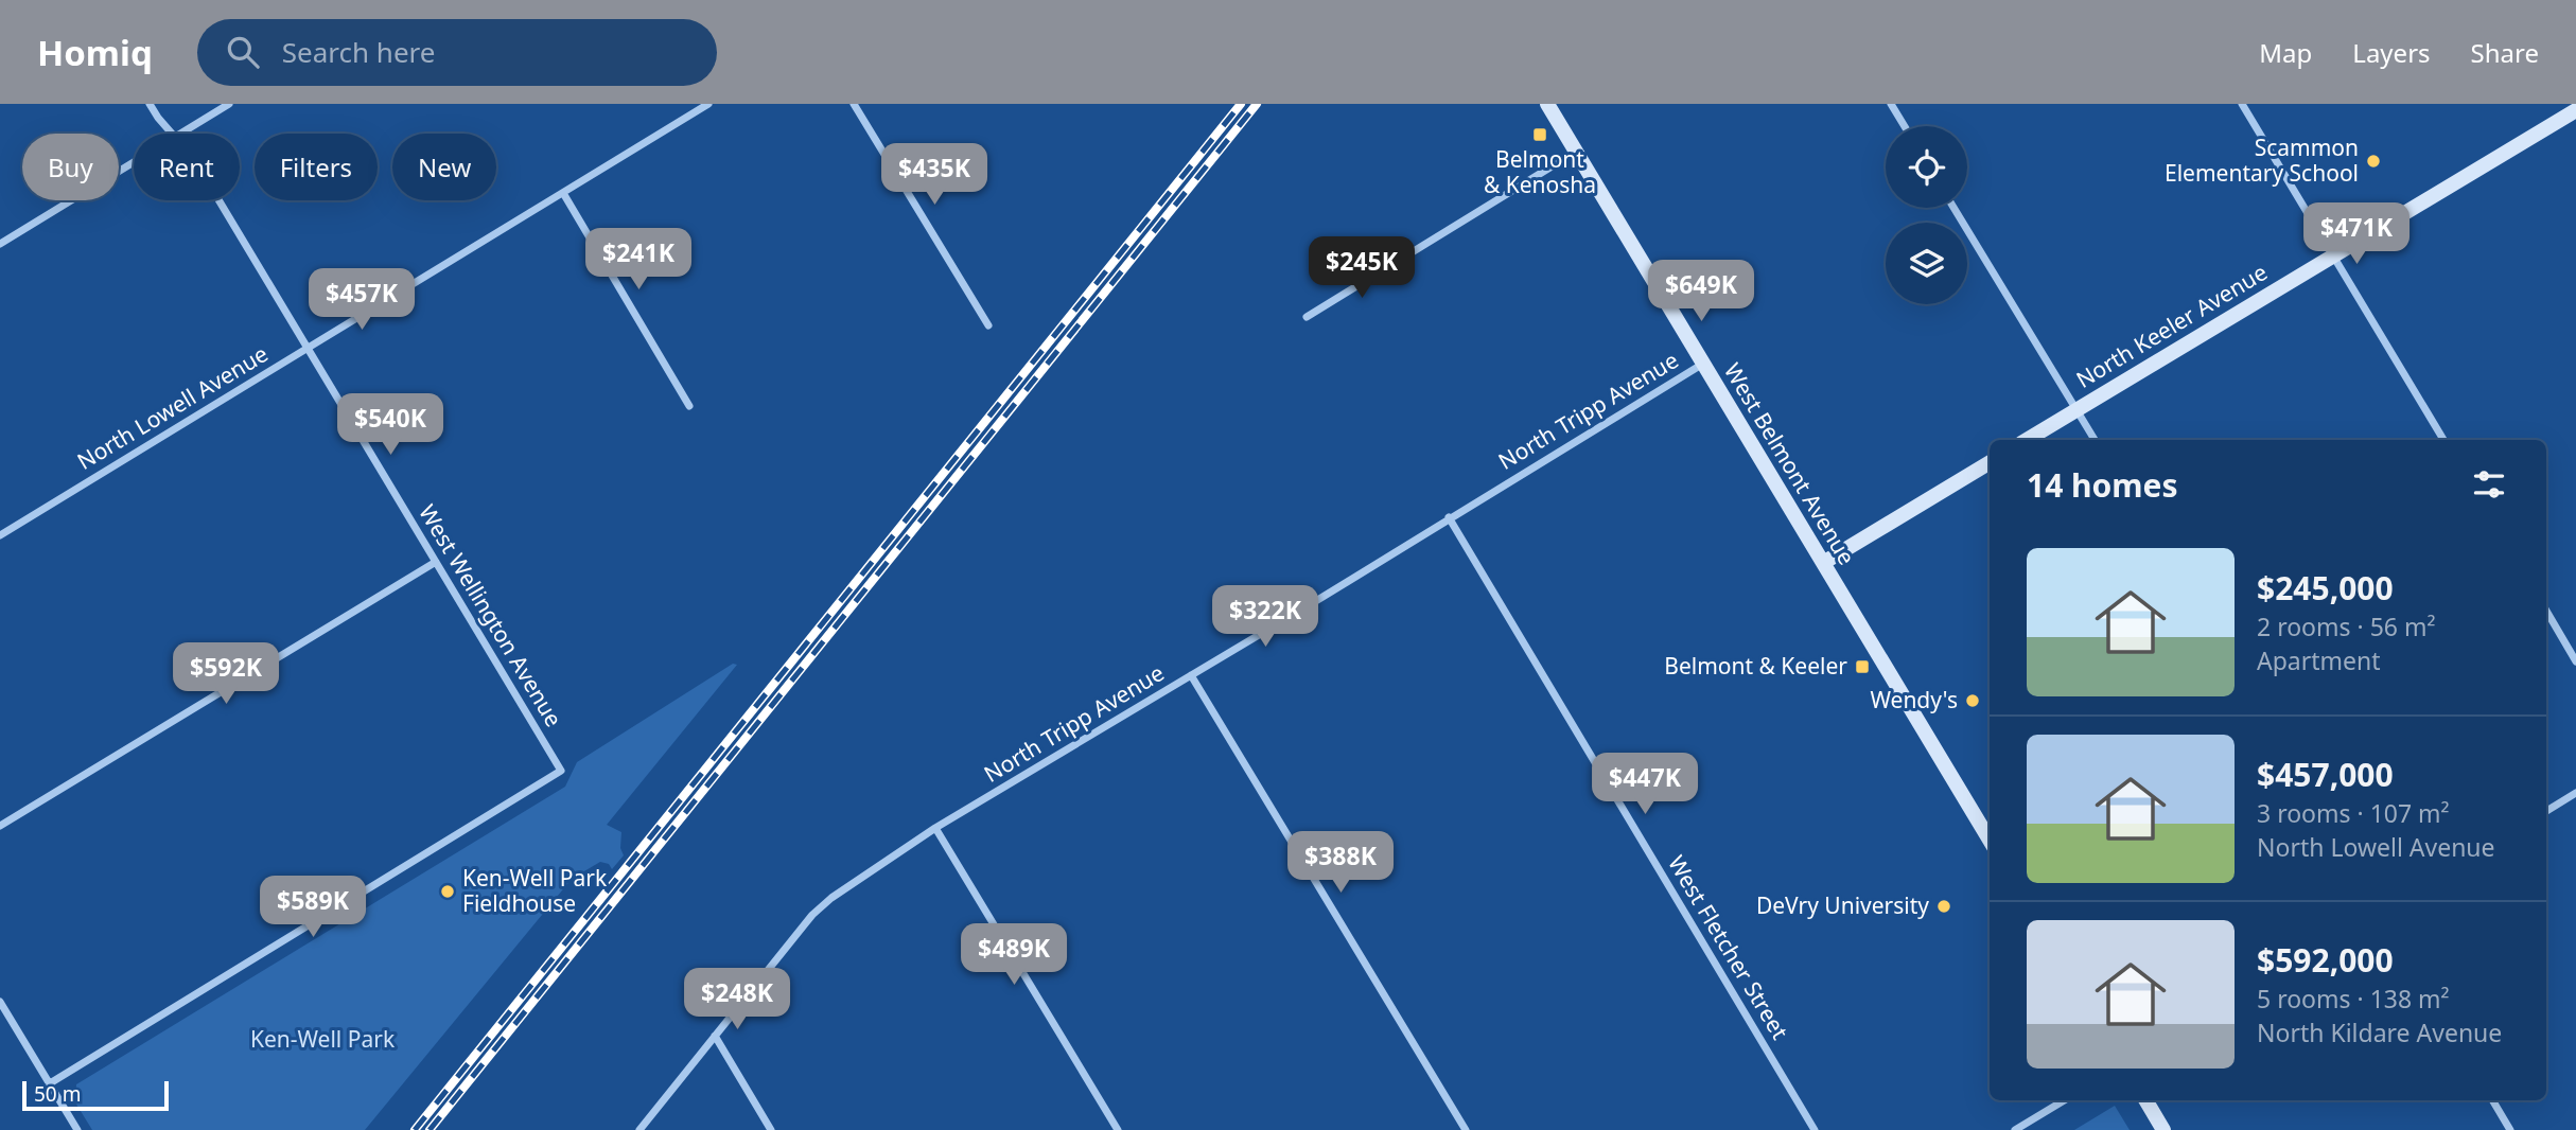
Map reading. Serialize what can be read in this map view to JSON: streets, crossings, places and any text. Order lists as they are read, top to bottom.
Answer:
{
  "streets": {
    "main road": ["North Keeler Avenue", "West Belmont Avenue"],
    "street": [
      "North Lowell Avenue",
      "North Tripp Avenue",
      "West Wellington Avenue",
      "West Fletcher Street"
    ]
  },
  "crossings": [
    ["North Lowell Avenue", "West Wellington Avenue"],
    ["North Tripp Avenue", "West Belmont Avenue"],
    ["North Tripp Avenue", "West Fletcher Street"]
  ],
  "parks": ["Ken-Well Park"],
  "places": {
    "transit": ["Belmont & Kenosha", "Belmont & Keeler"],
    "other": [
      "Scammon Elementary School",
      "Wendy's",
      "Ken-Well Park Fieldhouse",
      "DeVry University"
    ]
  },
  "scale_bar": "50 m",
  "page": {
    "header": "Homiq",
    "search": "Search here",
    "nav": ["Map", "Layers", "Share"],
    "chip": [
      "Buy",
      "Rent",
      "Filters",
      "New"
    ],
    "price": [
      "$435K",
      "$471K",
      "$241K",
      "$245K",
      "$649K",
      "$457K",
      "$540K",
      "$322K",
      "$592K",
      "$447K",
      "$388K",
      "$589K",
      "$489K",
      "$248K"
    ],
    "heading": "14 homes",
    "list": [
      {
        "name": "$245,000",
        "note": "2 rooms · 56 m² · Apartment"
      },
      {
        "name": "$457,000",
        "note": "3 rooms · 107 m² · North Lowell Avenue"
      },
      {
        "name": "$592,000",
        "note": "5 rooms · 138 m² · North Kildare Avenue"
      }
    ],
    "scale": "50 m"
  }
}
